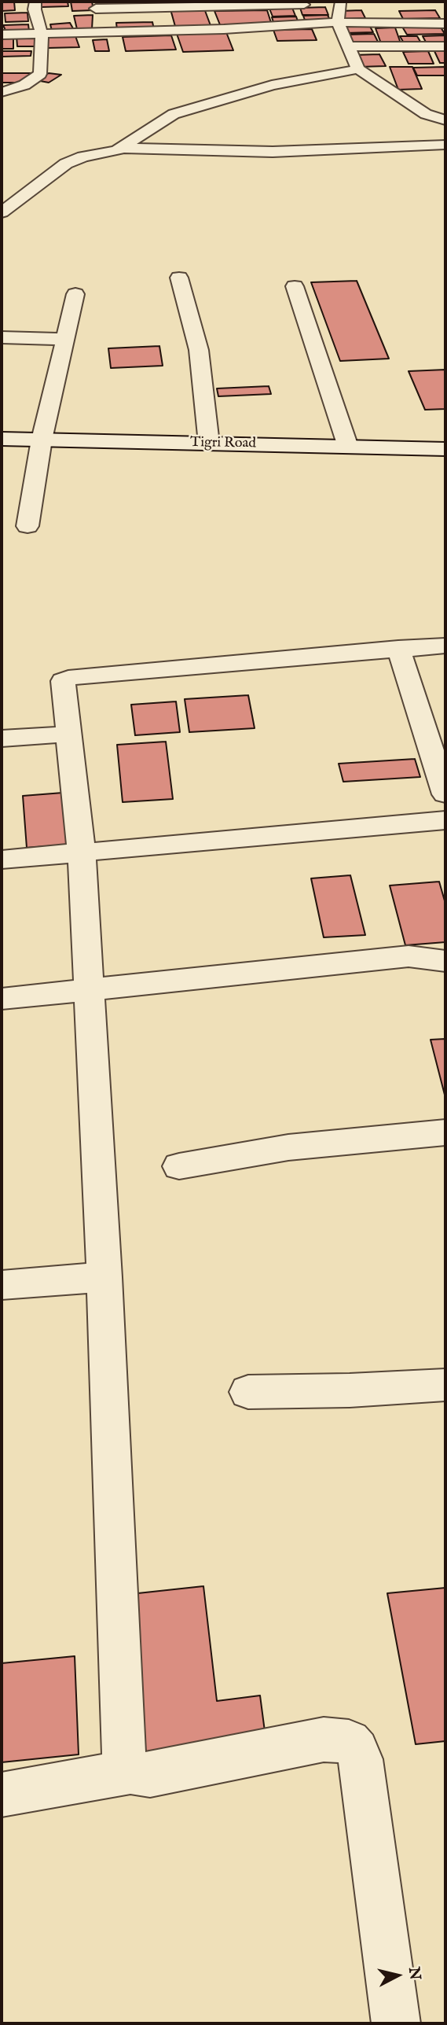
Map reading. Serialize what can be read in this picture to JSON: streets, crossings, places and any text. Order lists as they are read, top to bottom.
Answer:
{
  "streets": {
    "street": ["Tigri Road"]
  },
  "north": "right"
}
